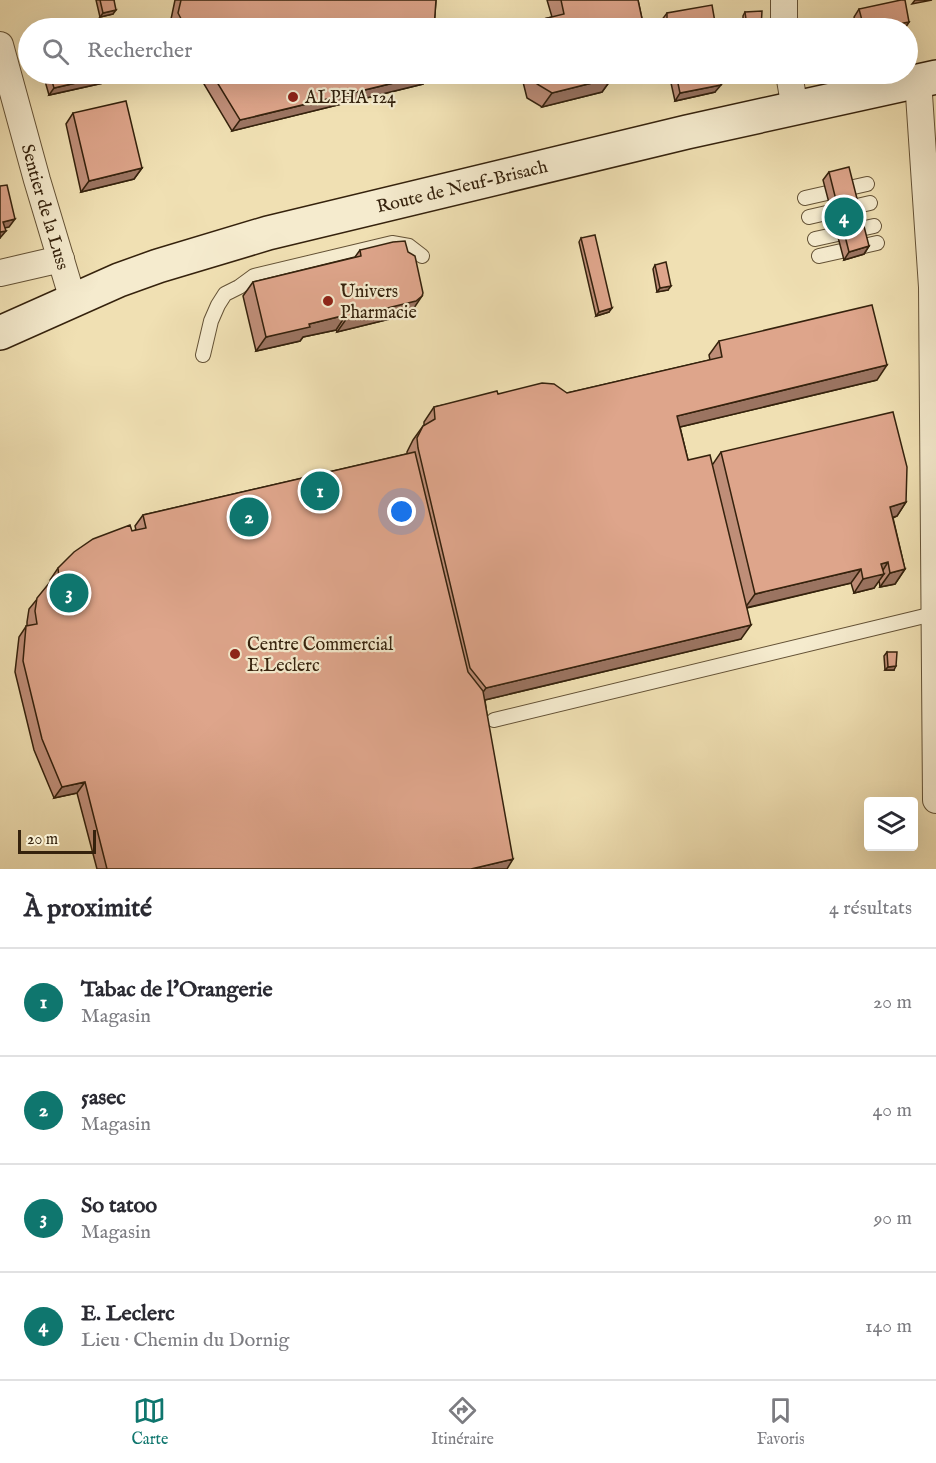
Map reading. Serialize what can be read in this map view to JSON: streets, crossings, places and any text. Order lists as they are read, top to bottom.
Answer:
{
  "streets": {
    "main road": ["Route de Neuf-Brisach"],
    "street": ["Sentier de la Luss"]
  },
  "crossings": [
    ["Route de Neuf-Brisach", "Sentier de la Luss"]
  ],
  "places": ["ALPHA 124", "Univers Pharmacie", "Centre Commercial E.Leclerc"],
  "scale_bar": "20 m",
  "page": {
    "search": "Rechercher",
    "pins": [
      "4",
      "1",
      "2",
      "3"
    ],
    "scale": "20 m",
    "heading": ["À proximité", "4 résultats"],
    "list": [
      {
        "mark": "1",
        "name": "Tabac de l'Orangerie",
        "note": "Magasin",
        "value": "20 m"
      },
      {
        "mark": "2",
        "name": "5asec",
        "note": "Magasin",
        "value": "40 m"
      },
      {
        "mark": "3",
        "name": "So tatoo",
        "note": "Magasin",
        "value": "90 m"
      },
      {
        "mark": "4",
        "name": "E. Leclerc",
        "note": "Lieu · Chemin du Dornig",
        "value": "140 m"
      }
    ],
    "nav": ["Carte", "Itinéraire", "Favoris"]
  }
}
